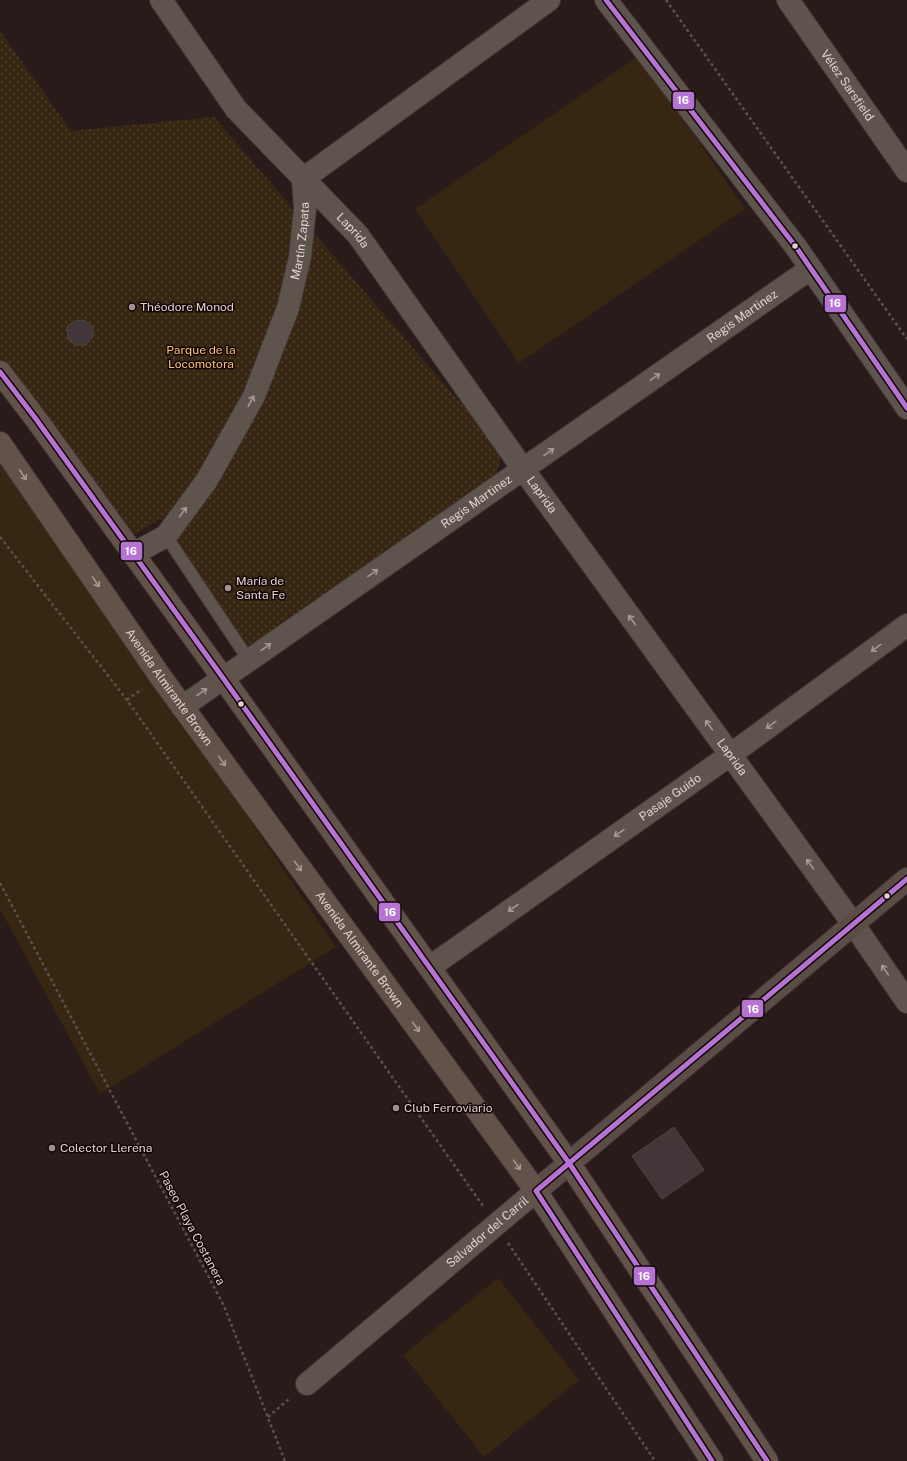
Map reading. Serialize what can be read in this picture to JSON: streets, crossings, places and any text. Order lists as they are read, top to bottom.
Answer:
{
  "streets": {
    "main road": ["Avenida Almirante Brown", "Salvador del Carril"],
    "street": [
      "Vélez Sarsfield",
      "Laprida",
      "Martín Zapata",
      "Regis Martinez",
      "Pasaje Guido"
    ],
    "path": ["Paseo Playa Costanera"]
  },
  "crossings": [
    ["Laprida", "Martín Zapata"],
    ["Laprida", "Regis Martinez"],
    ["Laprida", "Pasaje Guido"],
    ["Laprida", "Salvador del Carril"],
    ["Regis Martinez", "Avenida Almirante Brown"],
    ["Avenida Almirante Brown", "Salvador del Carril"]
  ],
  "one_way": [
    "Laprida",
    "Martín Zapata",
    "Regis Martinez",
    "Pasaje Guido"
  ],
  "parks": ["Parque de la Locomotora"],
  "places": [
    "Théodore Monod",
    "María de Santa Fe",
    "Club Ferroviario",
    "Colector Llerena"
  ],
  "lines": ["transit line 16"]
}
